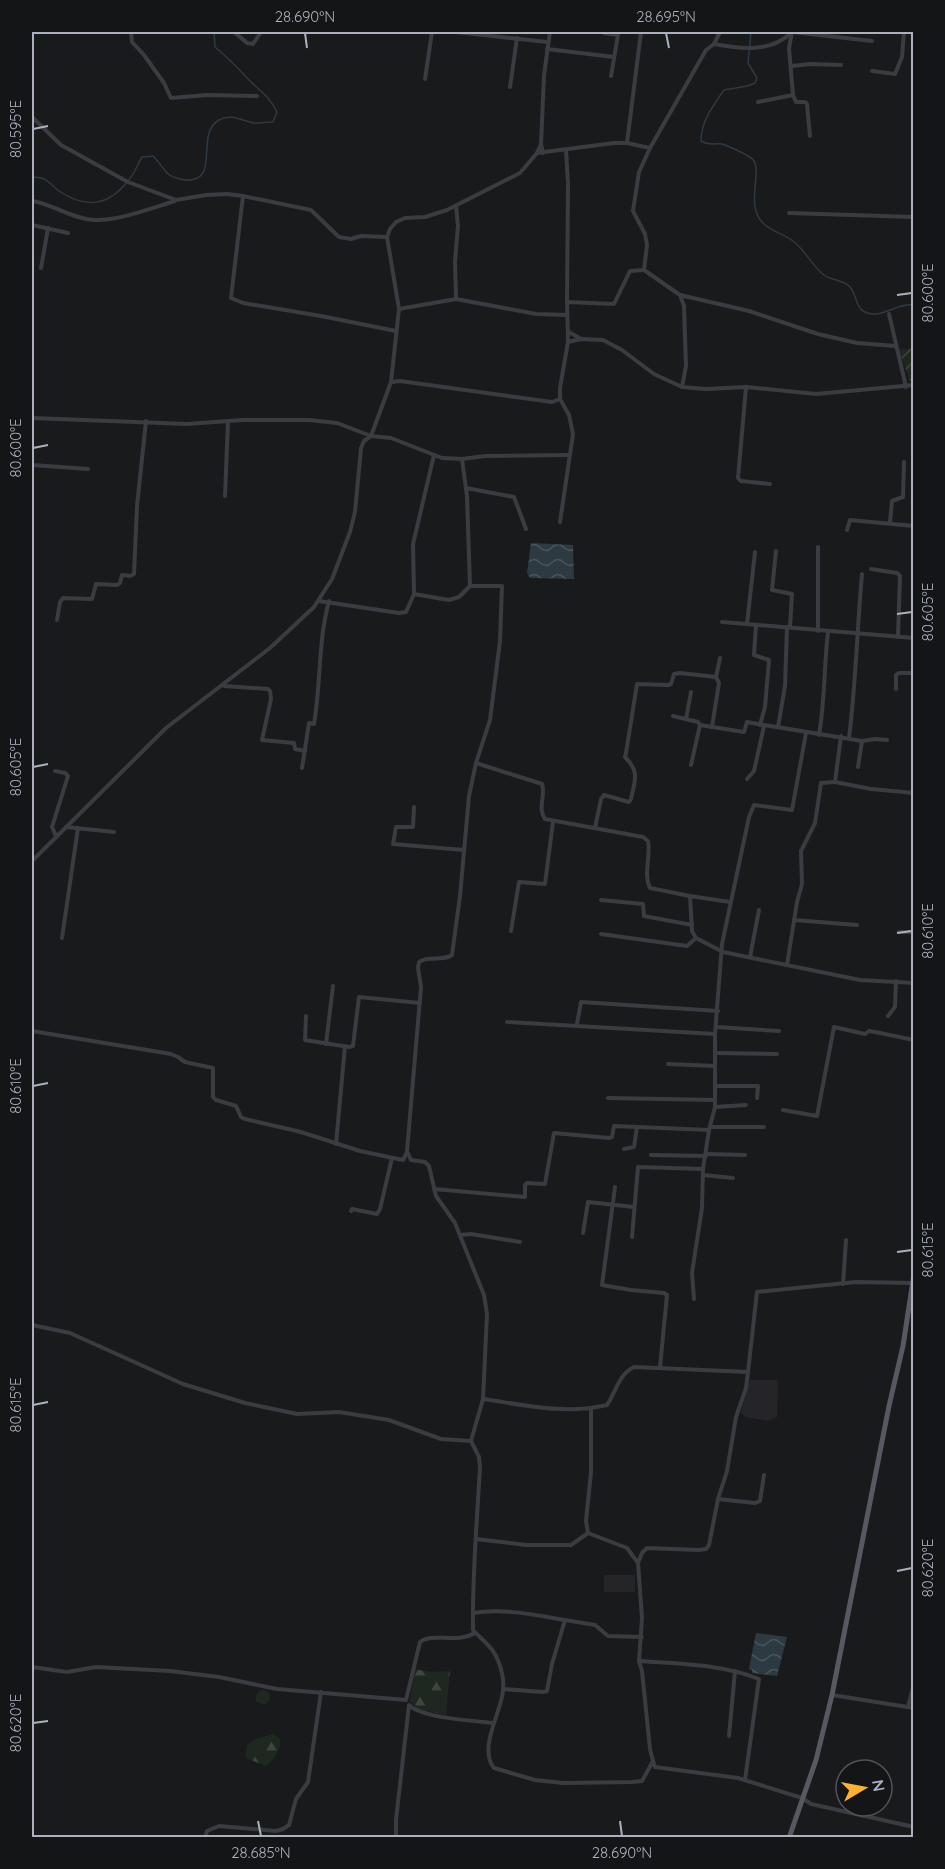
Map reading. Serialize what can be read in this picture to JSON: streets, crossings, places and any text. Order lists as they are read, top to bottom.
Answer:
{
  "north": "right",
  "coordinates": [
    "28.690°N",
    "28.695°N",
    "80.595°E",
    "80.600°E",
    "80.605°E",
    "80.610°E",
    "80.615°E",
    "80.620°E",
    "28.685°N"
  ]
}
